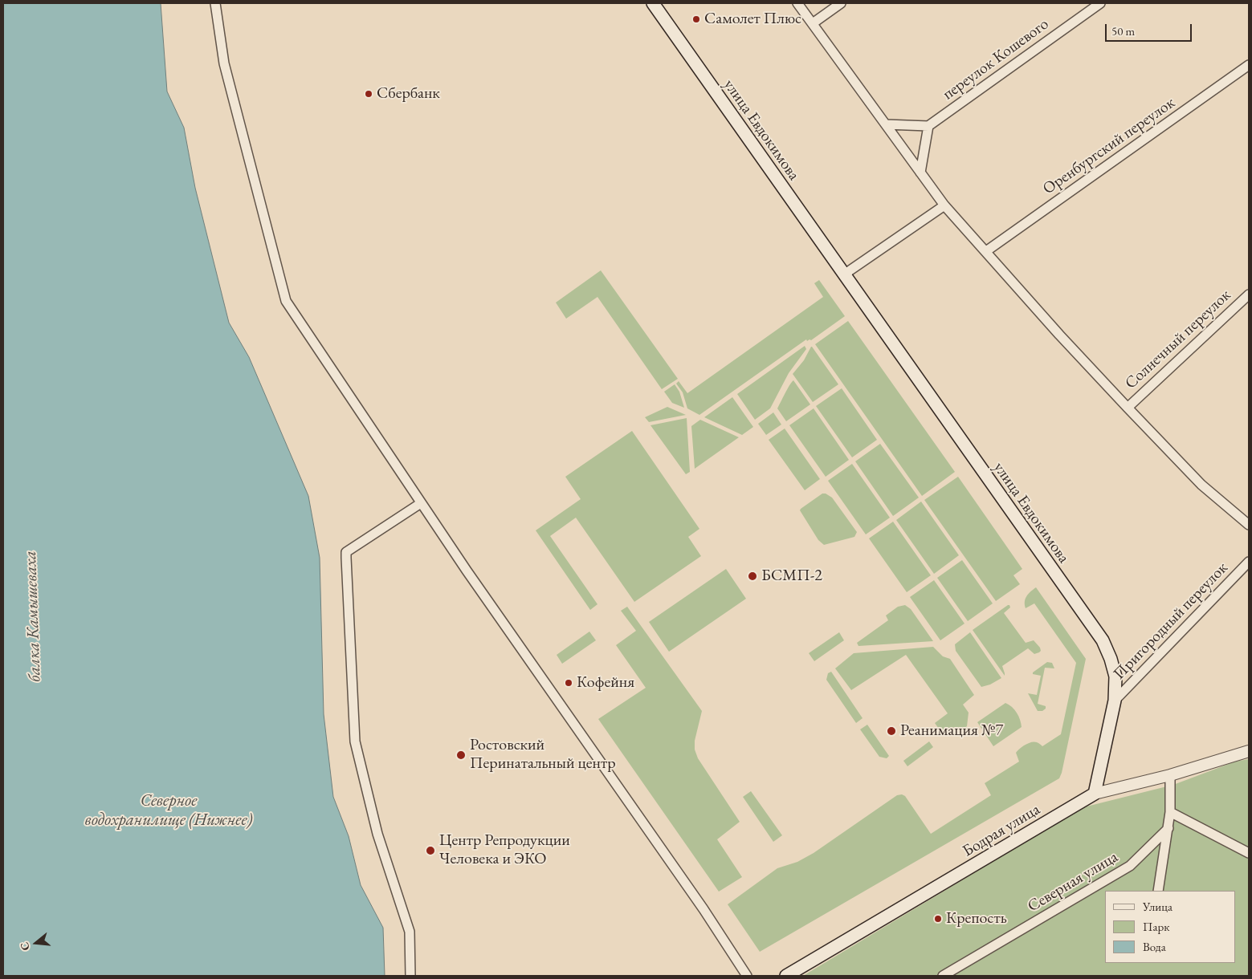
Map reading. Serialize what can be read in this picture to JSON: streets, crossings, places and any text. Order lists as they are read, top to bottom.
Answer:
{
  "streets": {
    "main road": ["улица Евдокимова", "Бодрая улица"],
    "street": [
      "переулок Кошевого",
      "Оренбургский переулок",
      "Солнечный переулок",
      "Пригородный переулок",
      "Северная улица"
    ]
  },
  "crossings": [
    ["улица Евдокимова", "Пригородный переулок"],
    ["улица Евдокимова", "Бодрая улица"]
  ],
  "water": ["балка Камышеваха", "Северное водохранилище (Нижнее)"],
  "places": [
    "Самолет Плюс",
    "Сбербанк",
    "БСМП-2",
    "Кофейня",
    "Реанимация №7",
    "Ростовский Перинатальный центр",
    "Центр Репродукции Человека и ЭКО",
    "Крепость"
  ],
  "legend": ["Улица", "Парк", "Вода"],
  "scale_bar": "50 m",
  "north": "left"
}
